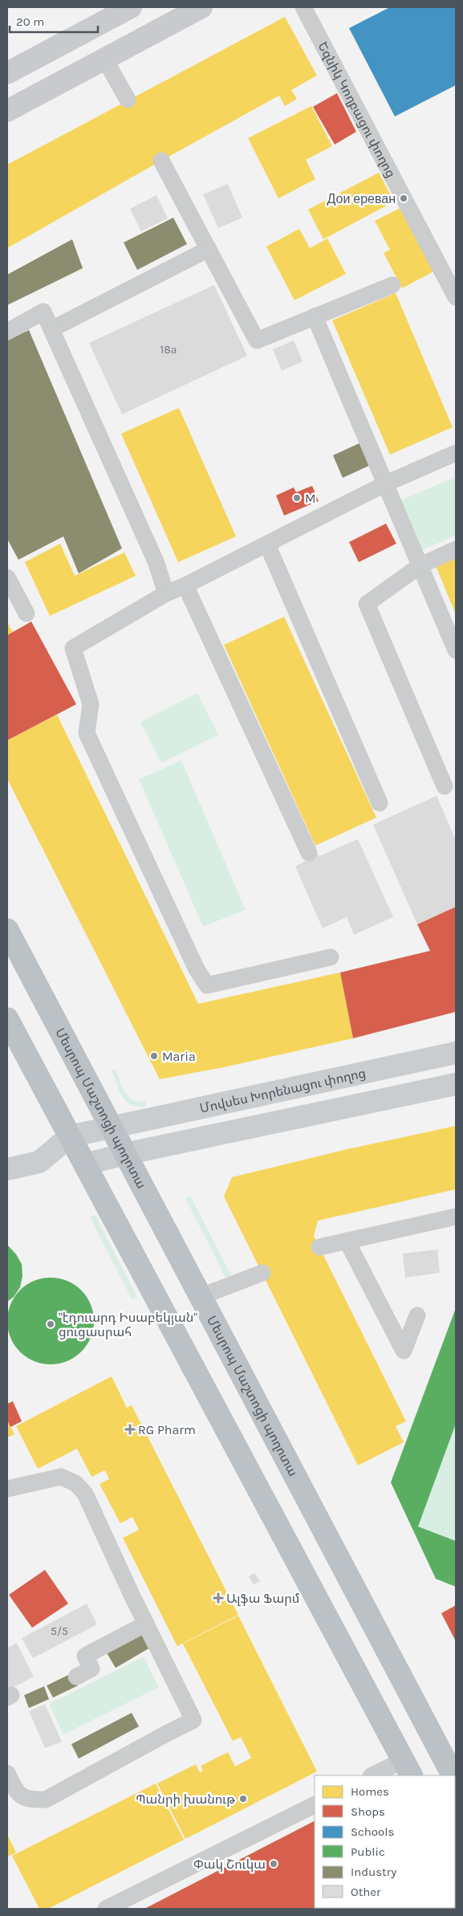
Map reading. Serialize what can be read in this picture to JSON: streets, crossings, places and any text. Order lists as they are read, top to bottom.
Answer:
{
  "streets": {
    "highway": ["Մեսրոպ Մաշտոցի պողոտա"],
    "main road": ["Մովսես Խորենացու փողոց"],
    "lane": ["Եզնիկ Կողբացու փողոց"]
  },
  "crossings": [
    ["Մովսես Խորենացու փողոց", "Մեսրոպ Մաշտոցի պողոտա"]
  ],
  "places": {
    "other": [
      "Дои ереван",
      "M",
      "Maria",
      "\"էդուարդ Իսաբեկյան\" ցուցասրահ",
      "Պանրի խանութ",
      "Փակ Շուկա"
    ],
    "health": ["RG Pharm", "Ալֆա Ֆարմ"]
  },
  "house_numbers": ["18a", "5/5"],
  "legend": [
    "Homes",
    "Shops",
    "Schools",
    "Public",
    "Industry",
    "Other"
  ],
  "scale_bar": "20 m"
}
